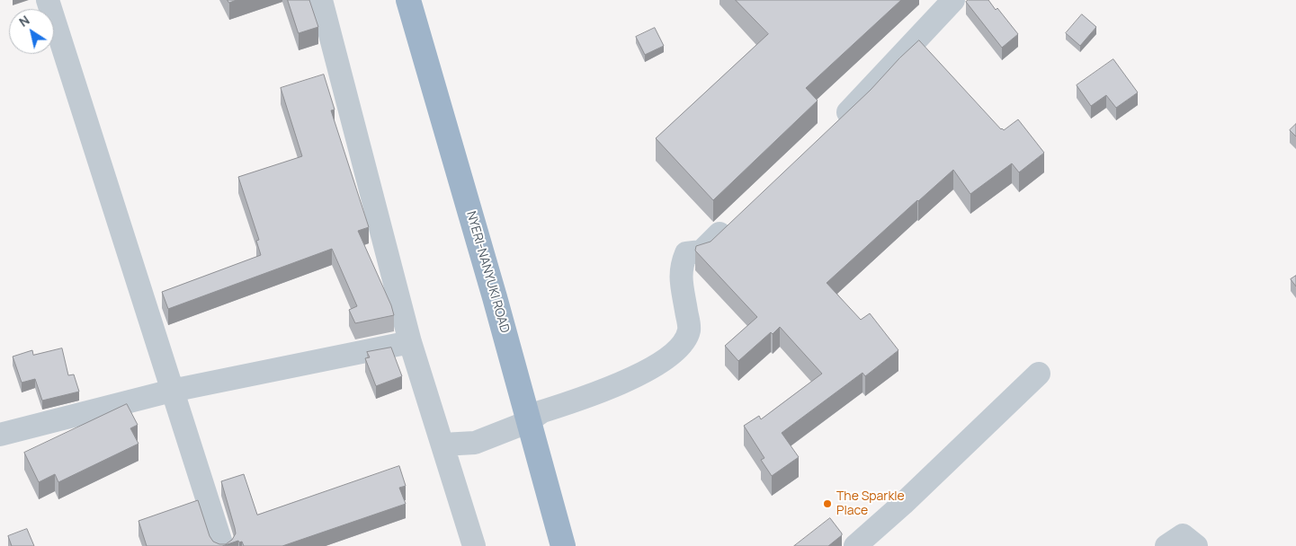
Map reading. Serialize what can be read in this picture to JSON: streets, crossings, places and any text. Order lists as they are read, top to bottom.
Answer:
{
  "streets": {
    "highway": ["NYERI-NANYUKI ROAD"]
  },
  "places": ["The Sparkle Place"],
  "north": "top left"
}
